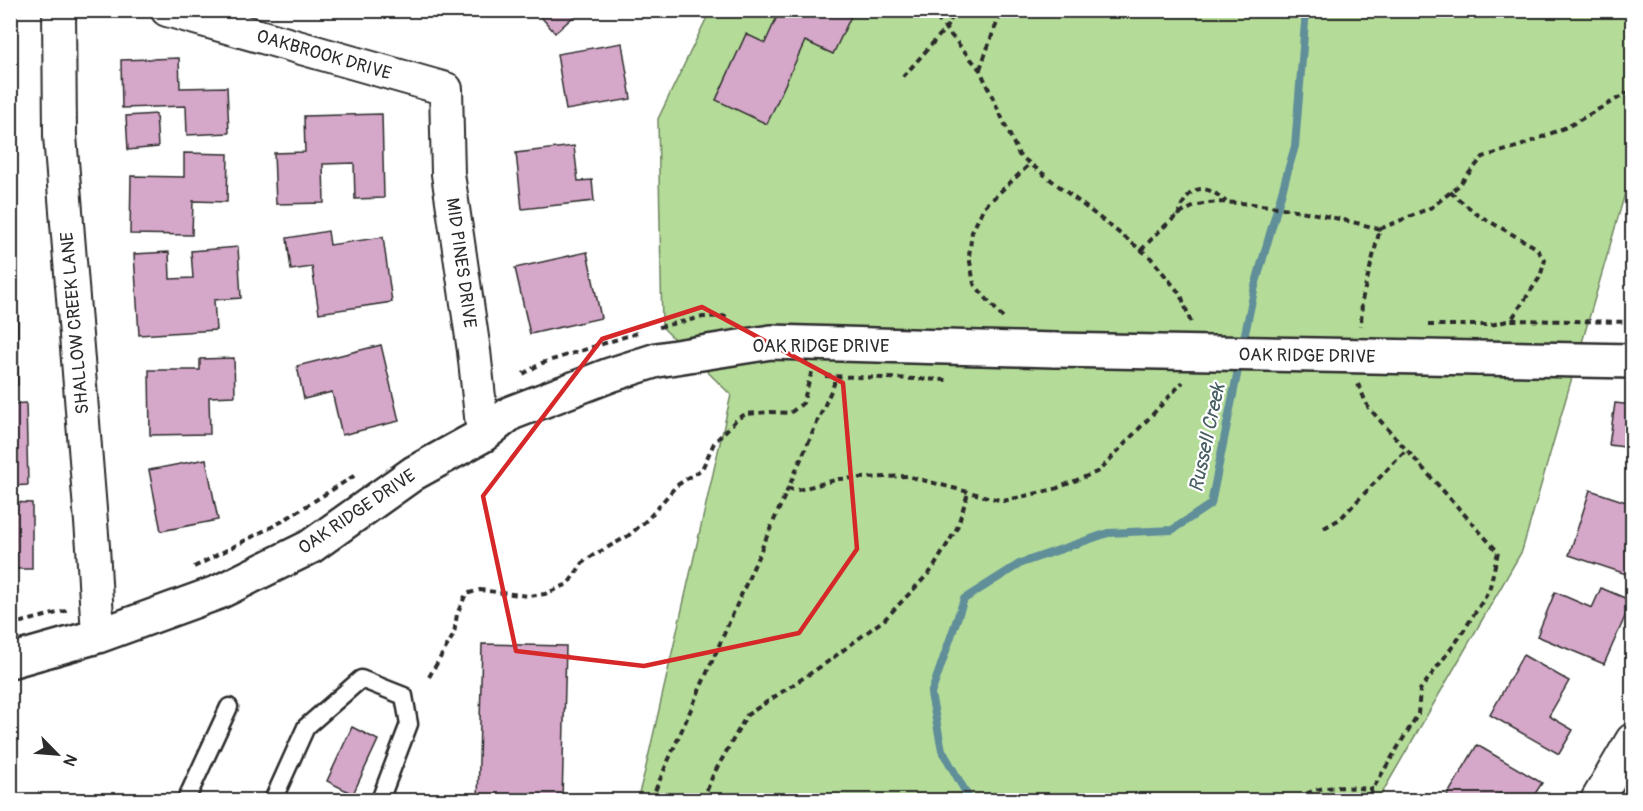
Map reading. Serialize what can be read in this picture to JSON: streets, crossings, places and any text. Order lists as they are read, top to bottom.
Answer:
{
  "streets": {
    "street": [
      "OAKBROOK DRIVE",
      "MID PINES DRIVE",
      "SHALLOW CREEK LANE",
      "OAK RIDGE DRIVE"
    ]
  },
  "crossings": [
    ["OAKBROOK DRIVE", "MID PINES DRIVE"],
    ["MID PINES DRIVE", "OAK RIDGE DRIVE"],
    ["SHALLOW CREEK LANE", "OAK RIDGE DRIVE"]
  ],
  "water": ["Russell Creek"],
  "north": "bottom right"
}
